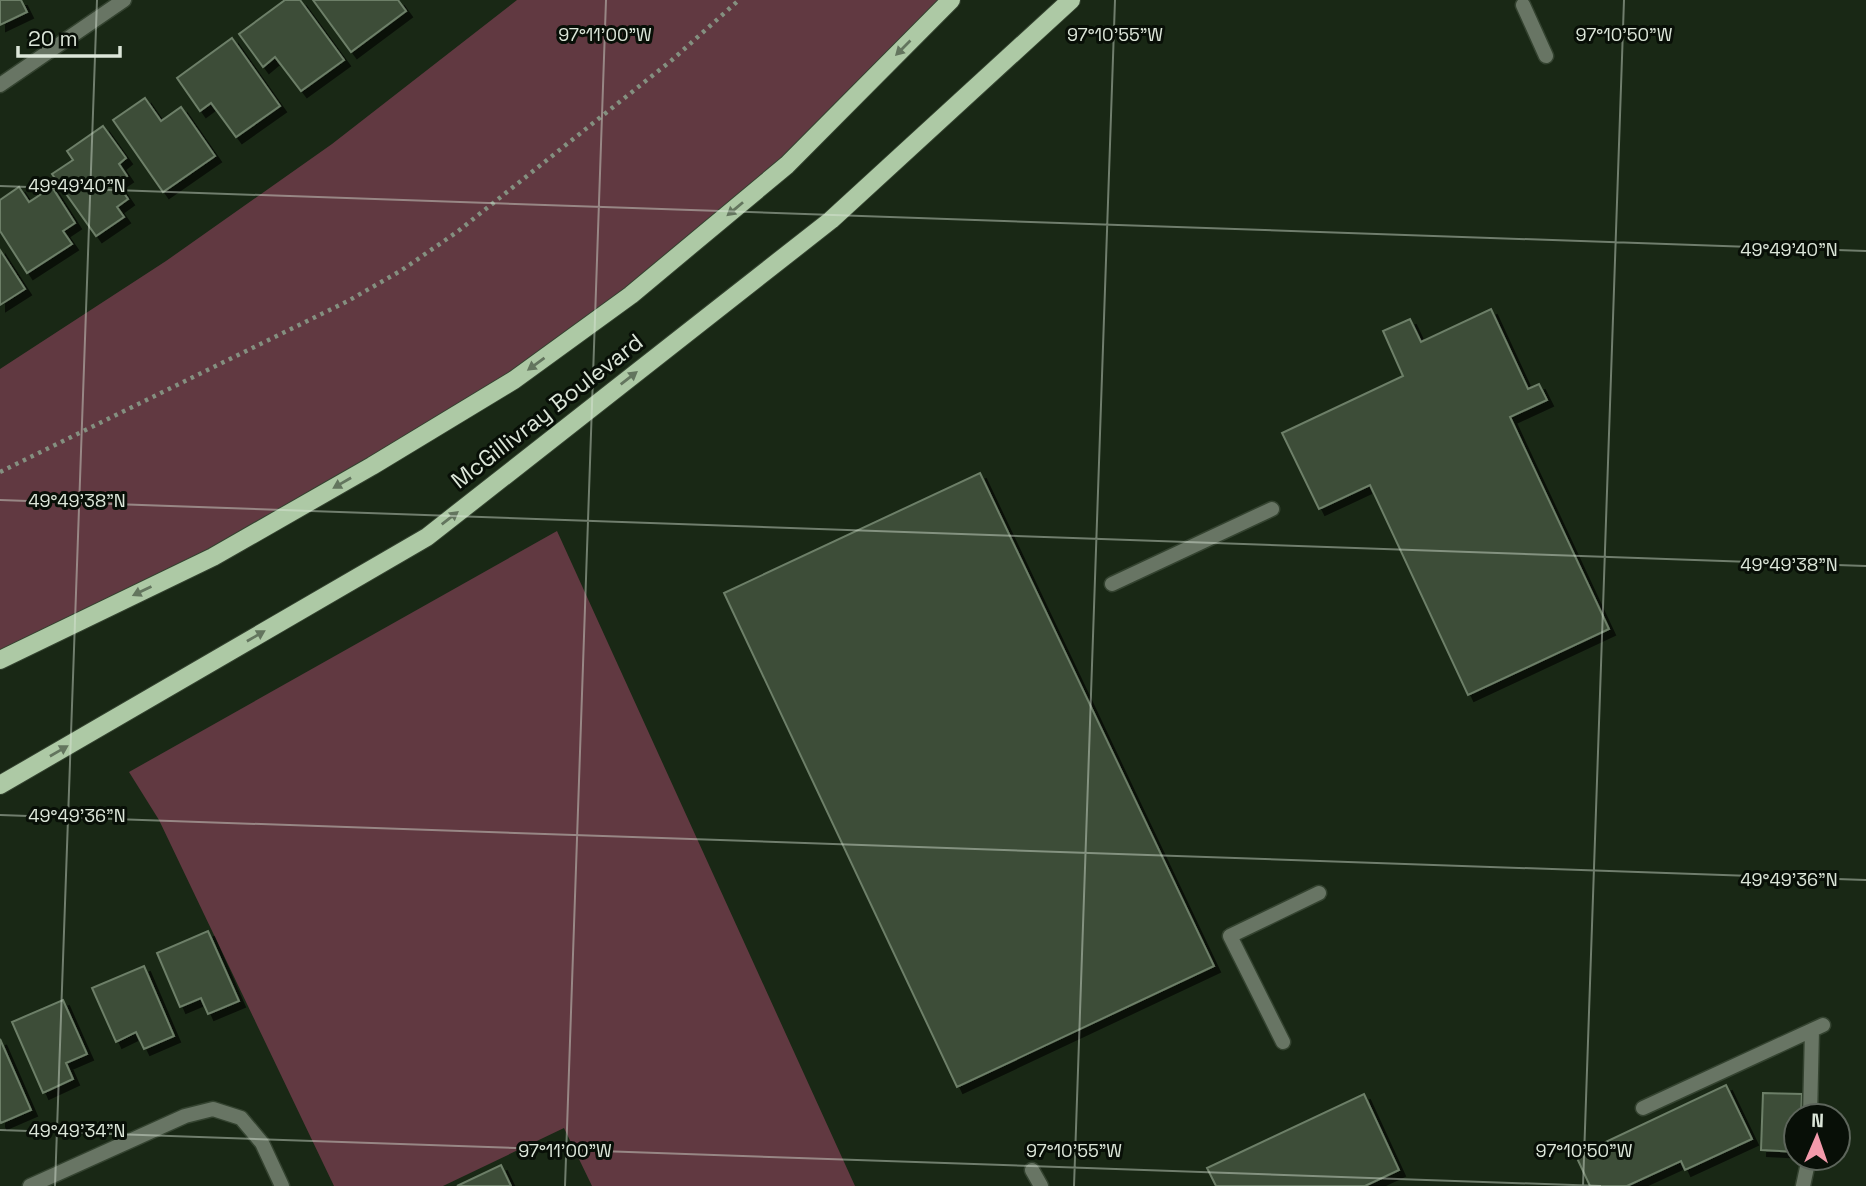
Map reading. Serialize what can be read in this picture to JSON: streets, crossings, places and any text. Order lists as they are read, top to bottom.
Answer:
{
  "streets": {
    "main road": ["McGillivray Boulevard"]
  },
  "scale_bar": "20 m",
  "north": "top",
  "coordinates": [
    "97°11'00\"W",
    "97°10'55\"W",
    "97°10'50\"W",
    "49°49'40\"N",
    "49°49'38\"N",
    "49°49'36\"N",
    "49°49'34\"N"
  ]
}
